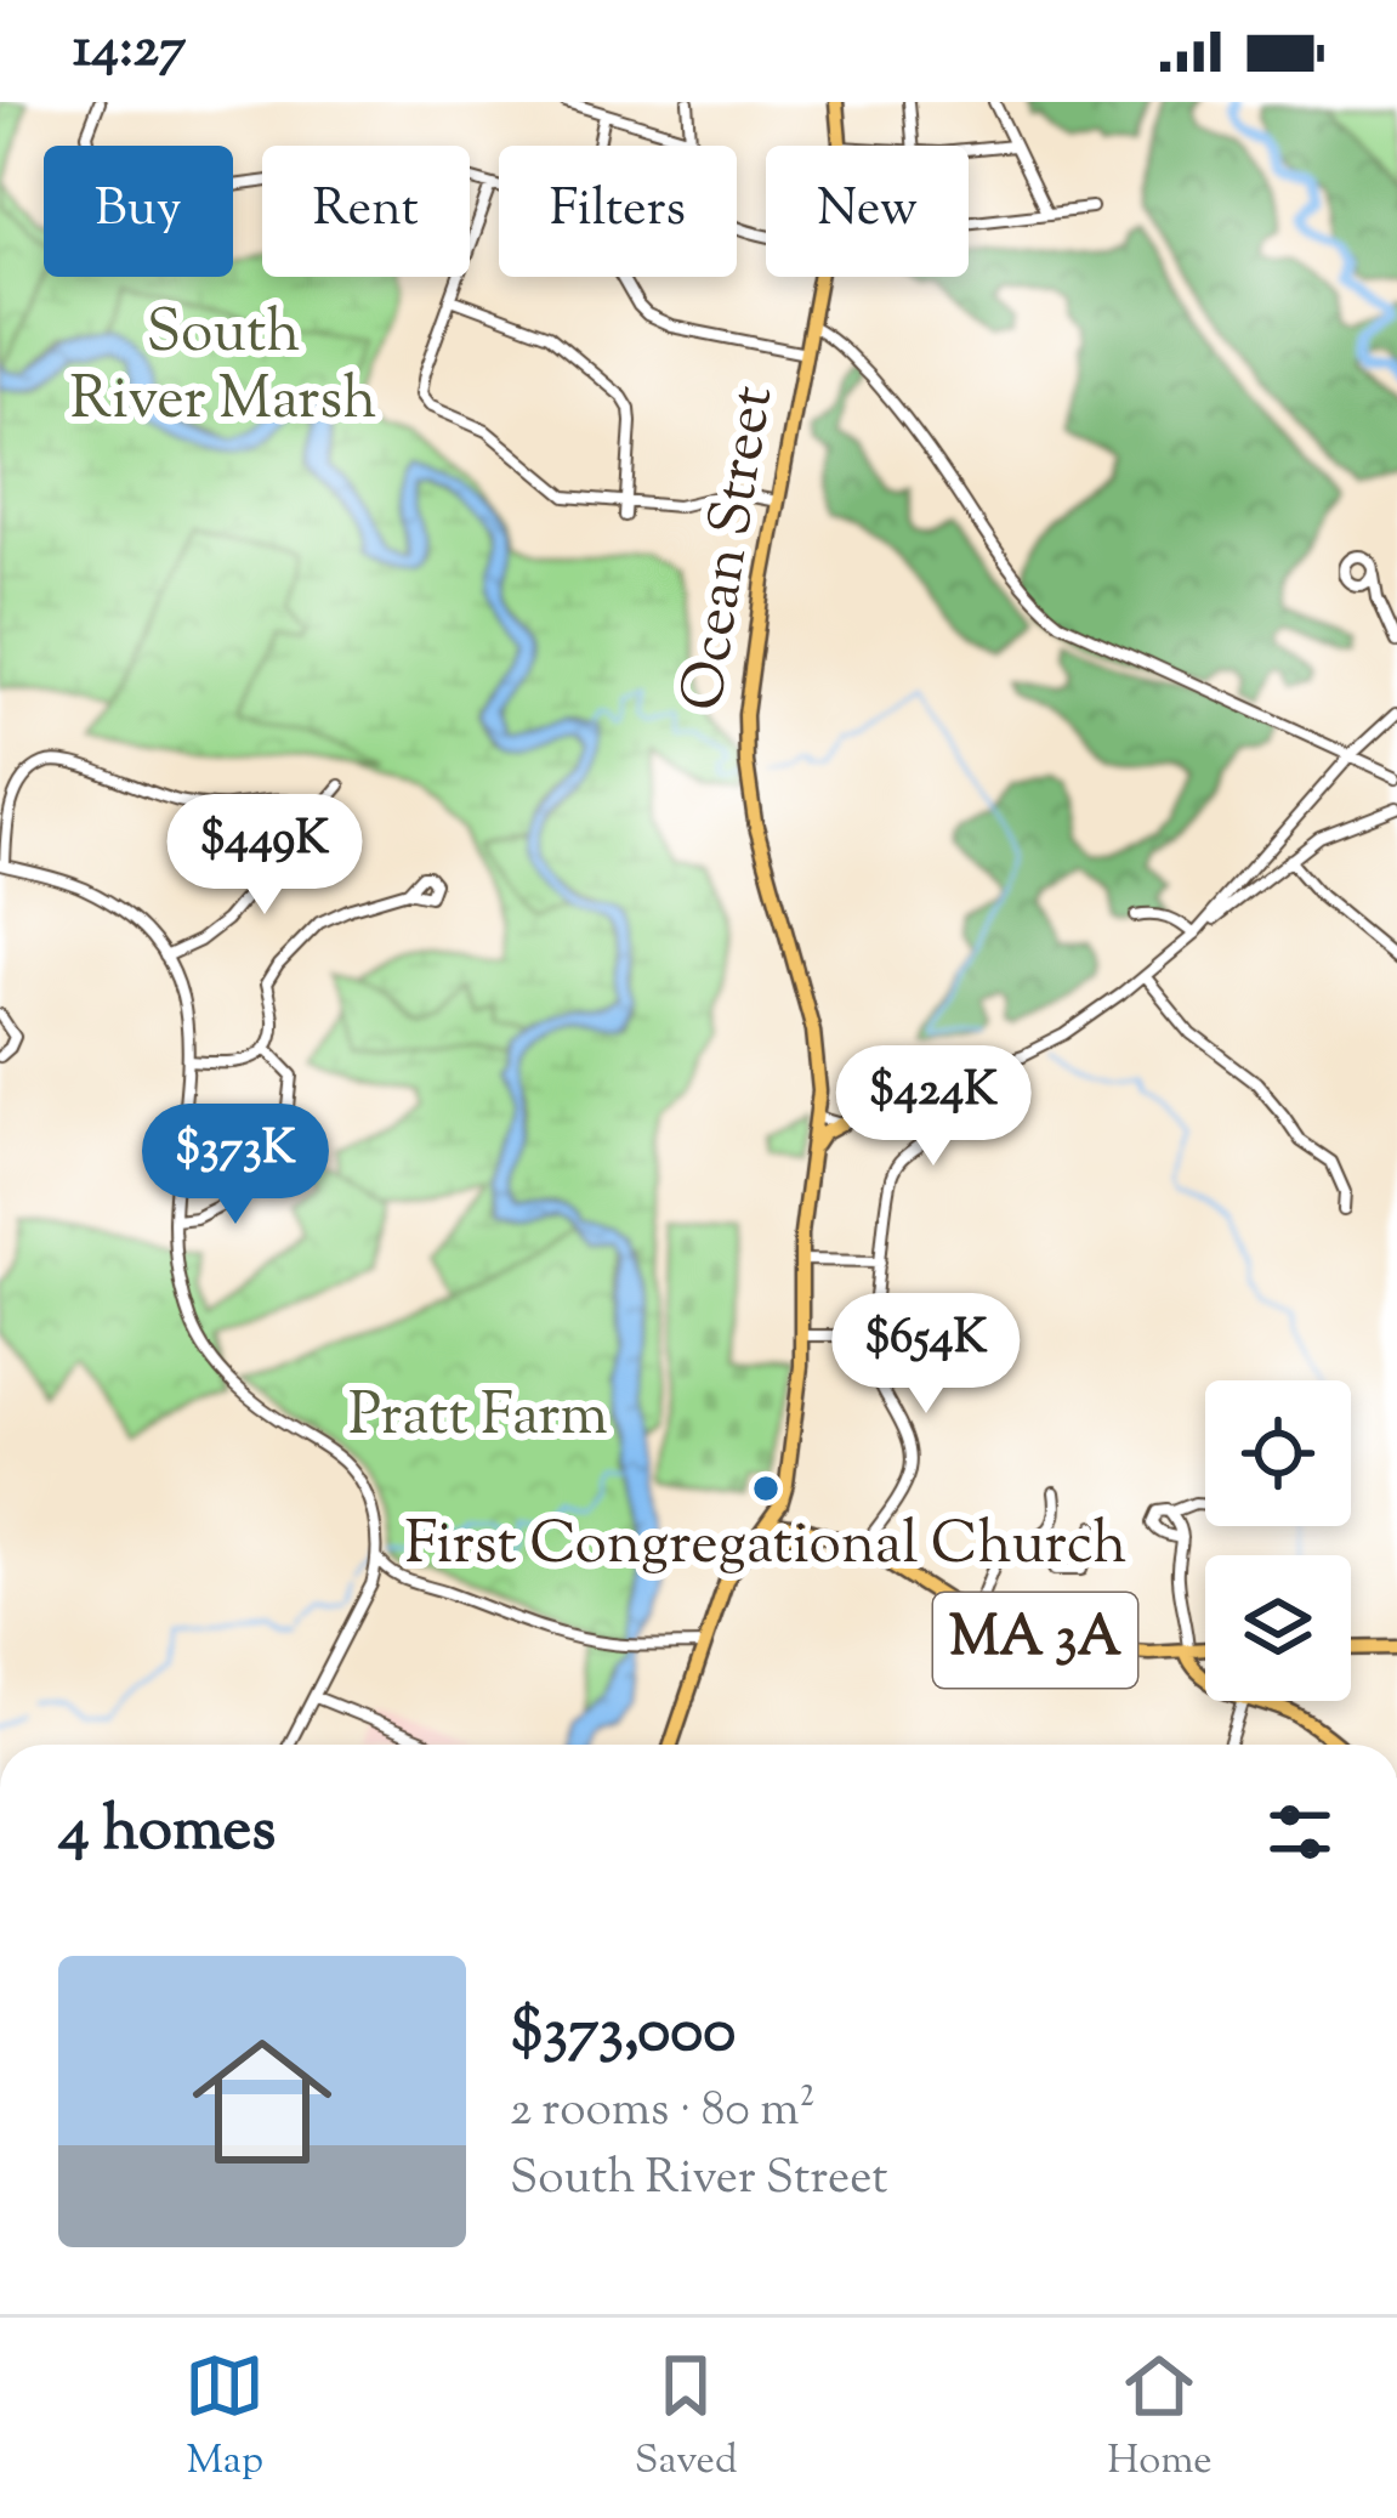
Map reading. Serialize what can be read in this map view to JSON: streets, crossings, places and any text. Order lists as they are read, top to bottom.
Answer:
{
  "streets": {
    "main road": ["Ocean Street", "MA 3A"]
  },
  "crossings": [
    ["Ocean Street", "MA 3A"]
  ],
  "parks": ["South River Marsh", "Pratt Farm"],
  "places": ["First Congregational Church"],
  "page": {
    "status": "14:27",
    "chip": [
      "Buy",
      "Rent",
      "Filters",
      "New"
    ],
    "price": [
      "$449K",
      "$424K",
      "$373K",
      "$654K"
    ],
    "heading": "4 homes",
    "list": [
      {
        "name": "$373,000",
        "note": "2 rooms · 80 m² · South River Street"
      }
    ],
    "tabs": ["Map", "Saved", "Home"]
  }
}
